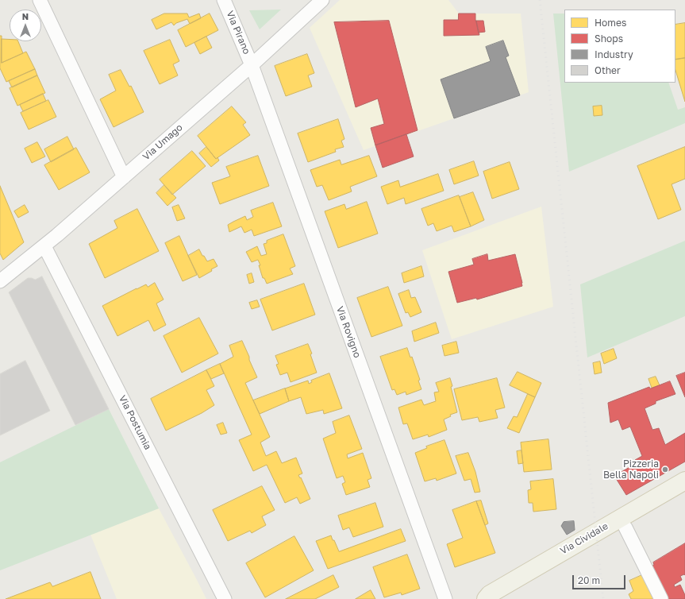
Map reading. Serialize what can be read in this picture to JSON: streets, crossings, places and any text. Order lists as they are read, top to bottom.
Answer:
{
  "streets": {
    "main road": ["Via Cividale"],
    "street": [
      "Via Pirano",
      "Via Umago",
      "Via Rovigno",
      "Via Postumia"
    ]
  },
  "crossings": [
    ["Via Pirano", "Via Umago"],
    ["Via Pirano", "Via Rovigno"],
    ["Via Umago", "Via Rovigno"],
    ["Via Umago", "Via Postumia"]
  ],
  "places": ["Pizzeria Bella Napoli"],
  "legend": [
    "Homes",
    "Shops",
    "Industry",
    "Other"
  ],
  "scale_bar": "20 m",
  "north": "top"
}
